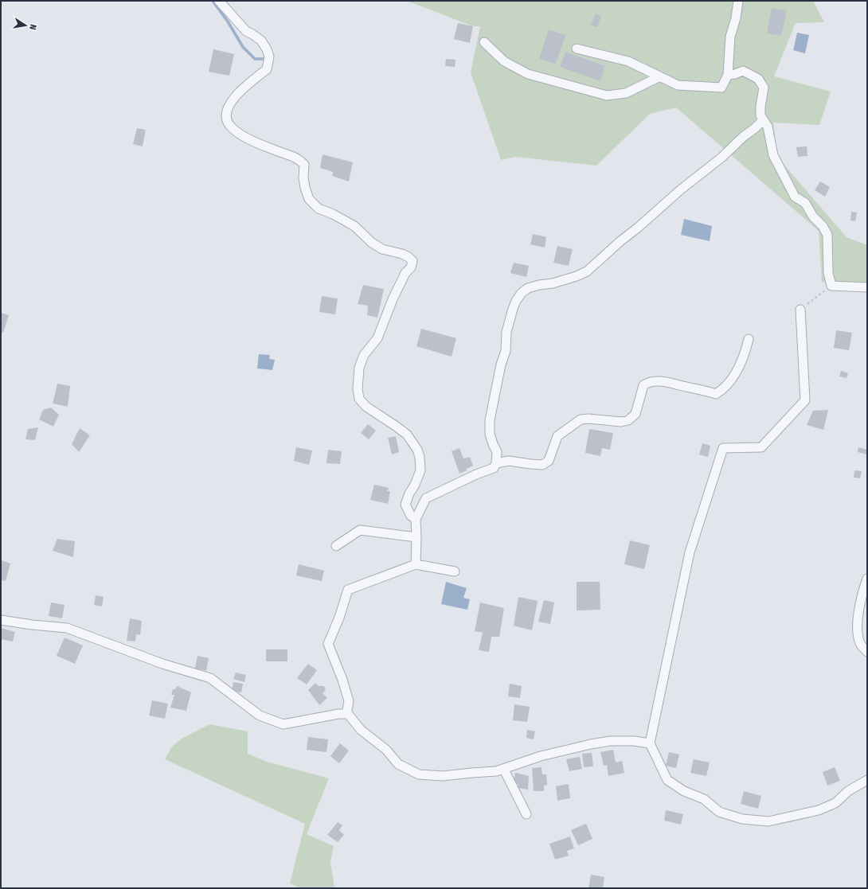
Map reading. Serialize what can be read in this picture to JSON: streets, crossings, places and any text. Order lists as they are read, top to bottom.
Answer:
{
  "north": "right"
}
